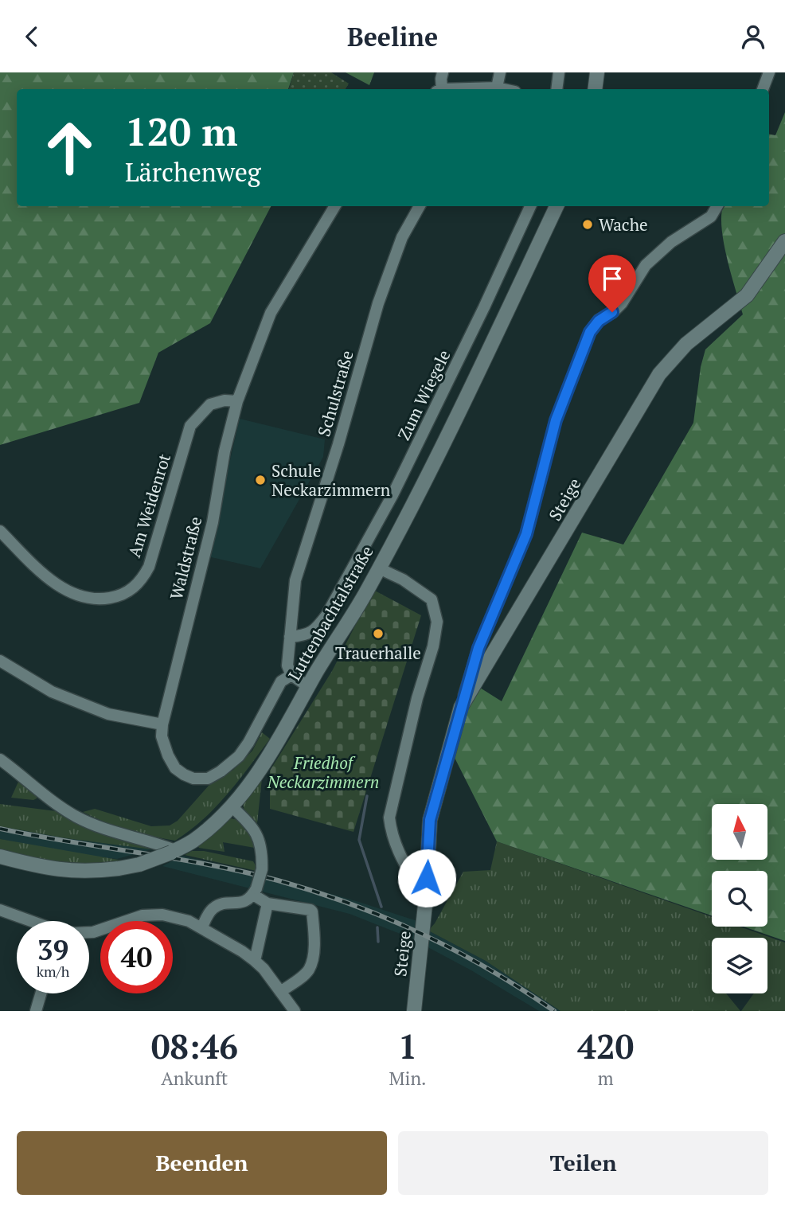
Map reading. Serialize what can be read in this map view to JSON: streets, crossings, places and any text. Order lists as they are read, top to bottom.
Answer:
{
  "streets": {
    "street": [
      "Schulstraße",
      "Zum Wiegele",
      "Steige",
      "Am Weidenrot",
      "Waldstraße",
      "Luttenbachtalstraße"
    ]
  },
  "crossings": [
    ["Schulstraße", "Zum Wiegele"],
    ["Schulstraße", "Waldstraße"],
    ["Am Weidenrot", "Waldstraße"]
  ],
  "parks": ["Friedhof Neckarzimmern"],
  "places": ["Wache", "Schule Neckarzimmern", "Trauerhalle"],
  "north": "top",
  "page": {
    "header": "Beeline",
    "turn": ["120 m", "Lärchenweg"],
    "speed": "39 km/h",
    "limit": "40",
    "eta": [
      "08:46",
      "Ankunft",
      "1",
      "Min.",
      "420",
      "m"
    ],
    "buttons": ["Beenden", "Teilen"]
  }
}
